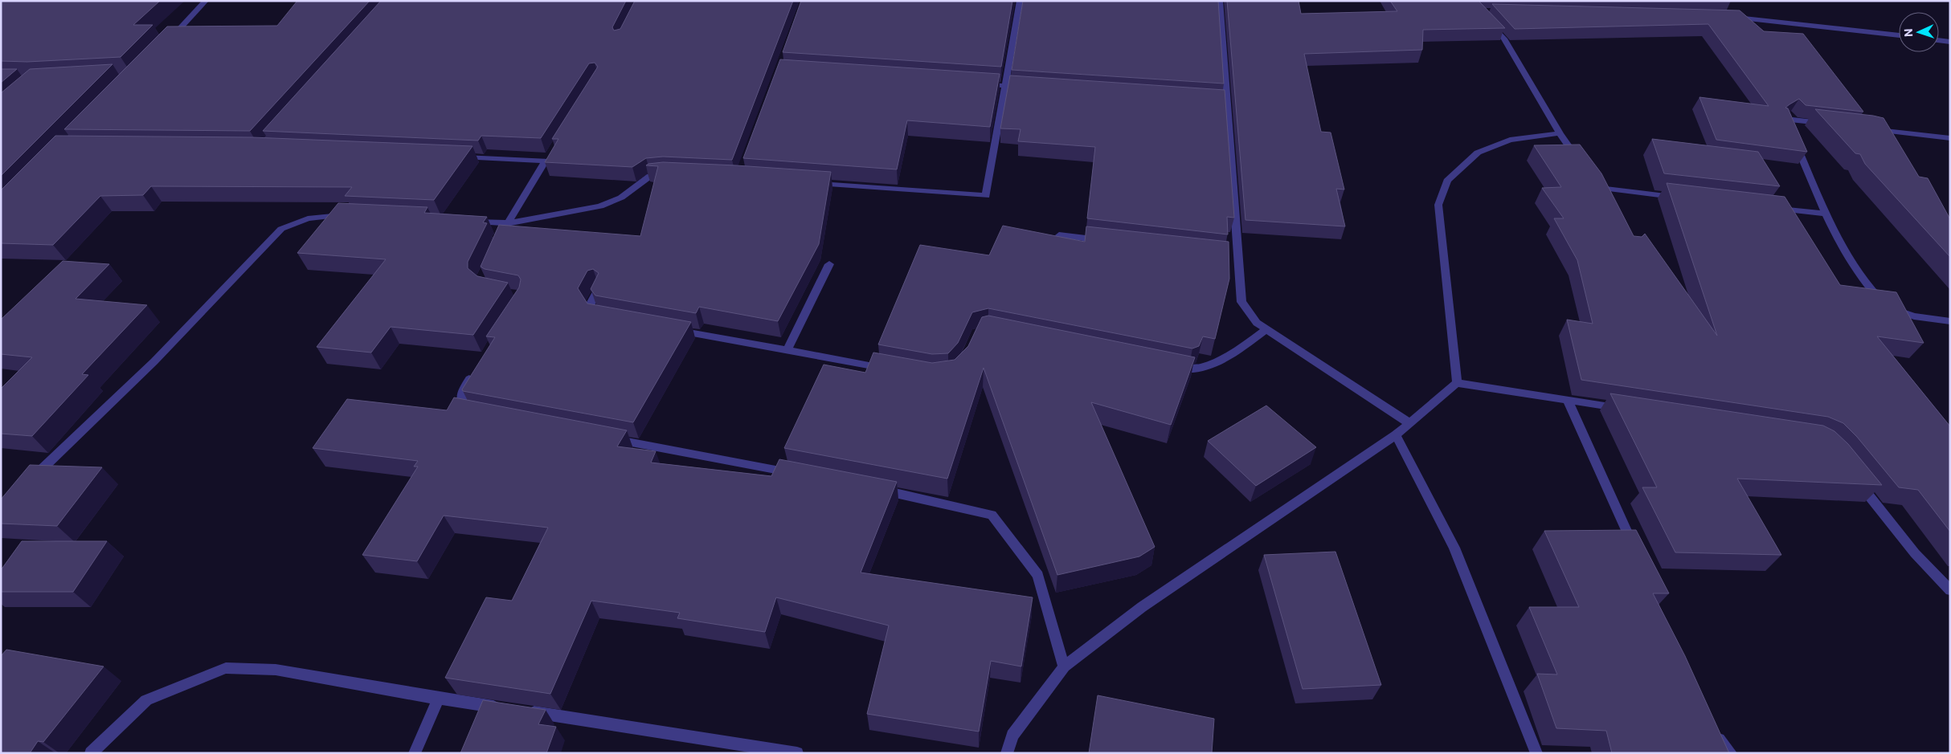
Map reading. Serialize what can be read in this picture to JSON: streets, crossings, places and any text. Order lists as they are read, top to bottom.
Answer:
{
  "north": "left"
}
